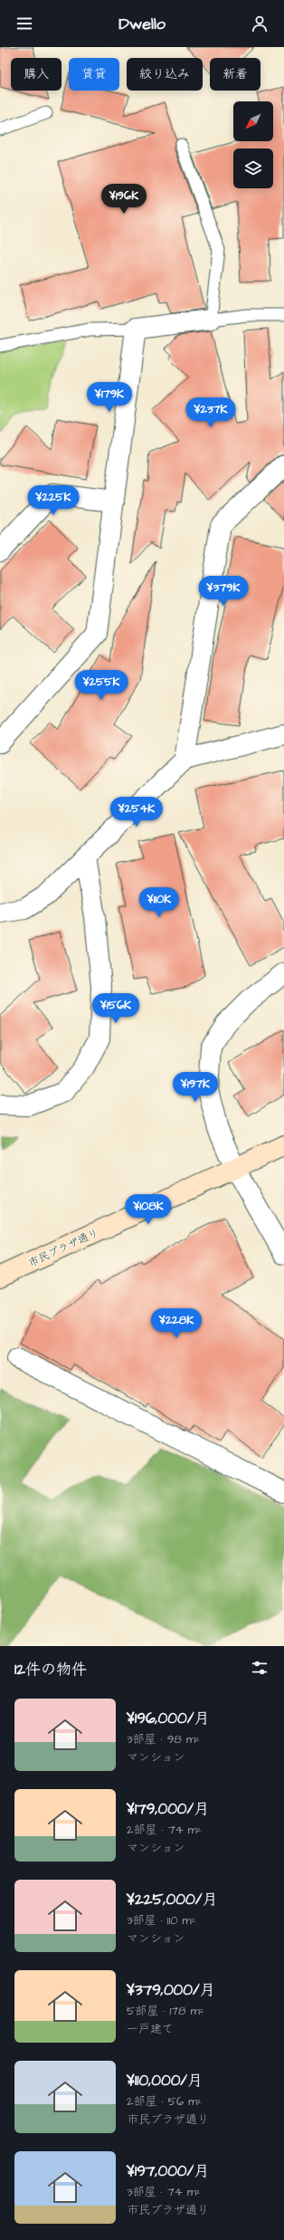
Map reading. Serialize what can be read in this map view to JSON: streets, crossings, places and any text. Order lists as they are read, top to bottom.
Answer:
{
  "streets": {
    "street": ["市民プラザ通り"]
  },
  "north": "bottom left",
  "page": {
    "header": "Dwello",
    "chip": [
      "購入",
      "賃貸",
      "絞り込み",
      "新着"
    ],
    "price": [
      "¥196K",
      "¥179K",
      "¥237K",
      "¥225K",
      "¥379K",
      "¥255K",
      "¥254K",
      "¥110K",
      "¥156K",
      "¥197K",
      "¥108K",
      "¥228K"
    ],
    "heading": "12件の物件",
    "list": [
      {
        "name": "¥196,000/月",
        "note": "3部屋 · 98 m² · マンション"
      },
      {
        "name": "¥179,000/月",
        "note": "2部屋 · 74 m² · マンション"
      },
      {
        "name": "¥225,000/月",
        "note": "3部屋 · 110 m² · マンション"
      },
      {
        "name": "¥379,000/月",
        "note": "5部屋 · 178 m² · 一戸建て"
      },
      {
        "name": "¥110,000/月",
        "note": "2部屋 · 56 m² · 市民プラザ通り"
      },
      {
        "name": "¥197,000/月",
        "note": "3部屋 · 74 m² · 市民プラザ通り"
      }
    ]
  }
}
